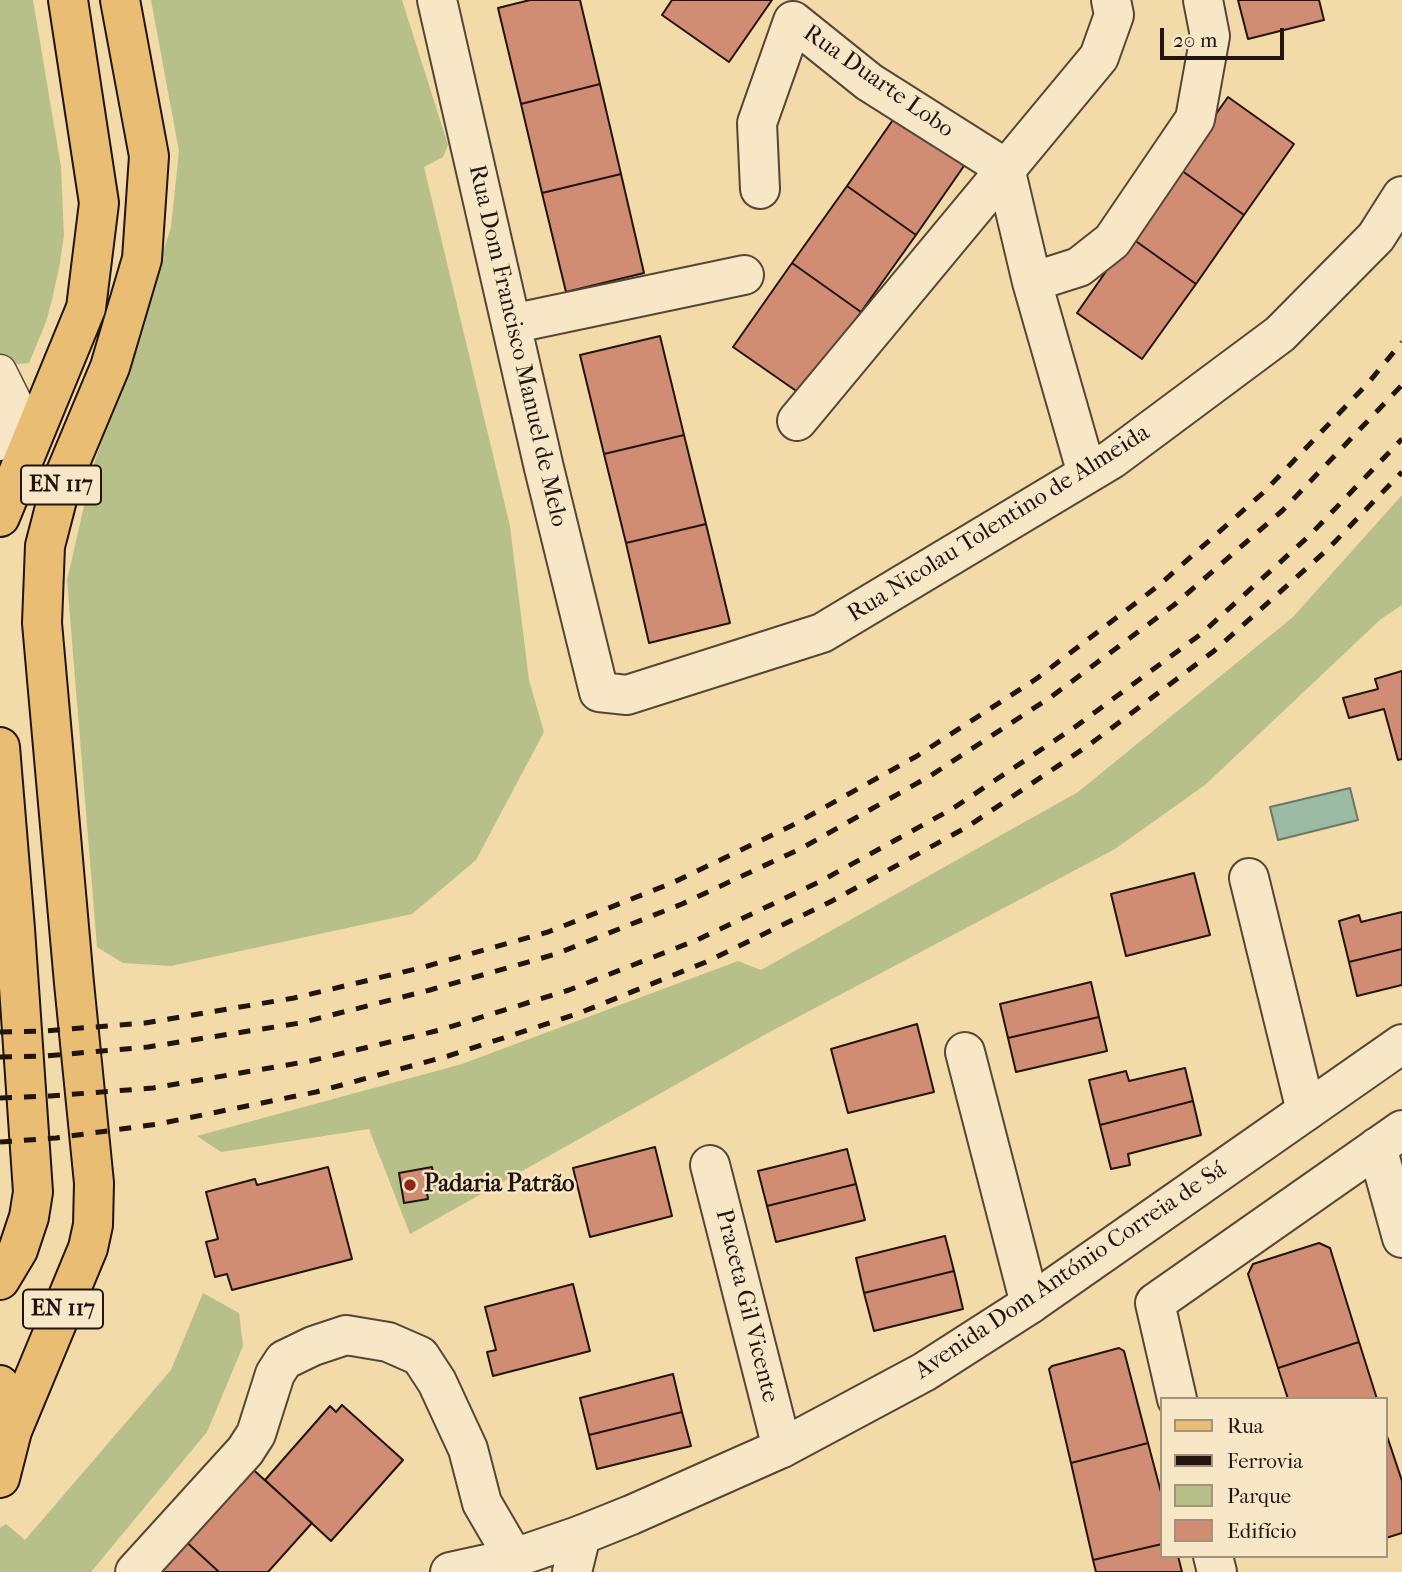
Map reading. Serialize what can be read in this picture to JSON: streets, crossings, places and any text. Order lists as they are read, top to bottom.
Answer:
{
  "streets": {
    "main road": ["EN 117"],
    "street": [
      "Rua Duarte Lobo",
      "Rua Dom Francisco Manuel de Melo",
      "Rua Nicolau Tolentino de Almeida",
      "Avenida Dom António Correia de Sá",
      "Praceta Gil Vicente"
    ]
  },
  "crossings": [
    ["Rua Dom Francisco Manuel de Melo", "Rua Nicolau Tolentino de Almeida"],
    ["Avenida Dom António Correia de Sá", "Praceta Gil Vicente"]
  ],
  "places": ["Padaria Patrão"],
  "legend": [
    "Rua",
    "Ferrovia",
    "Parque",
    "Edifício"
  ],
  "scale_bar": "20 m"
}
